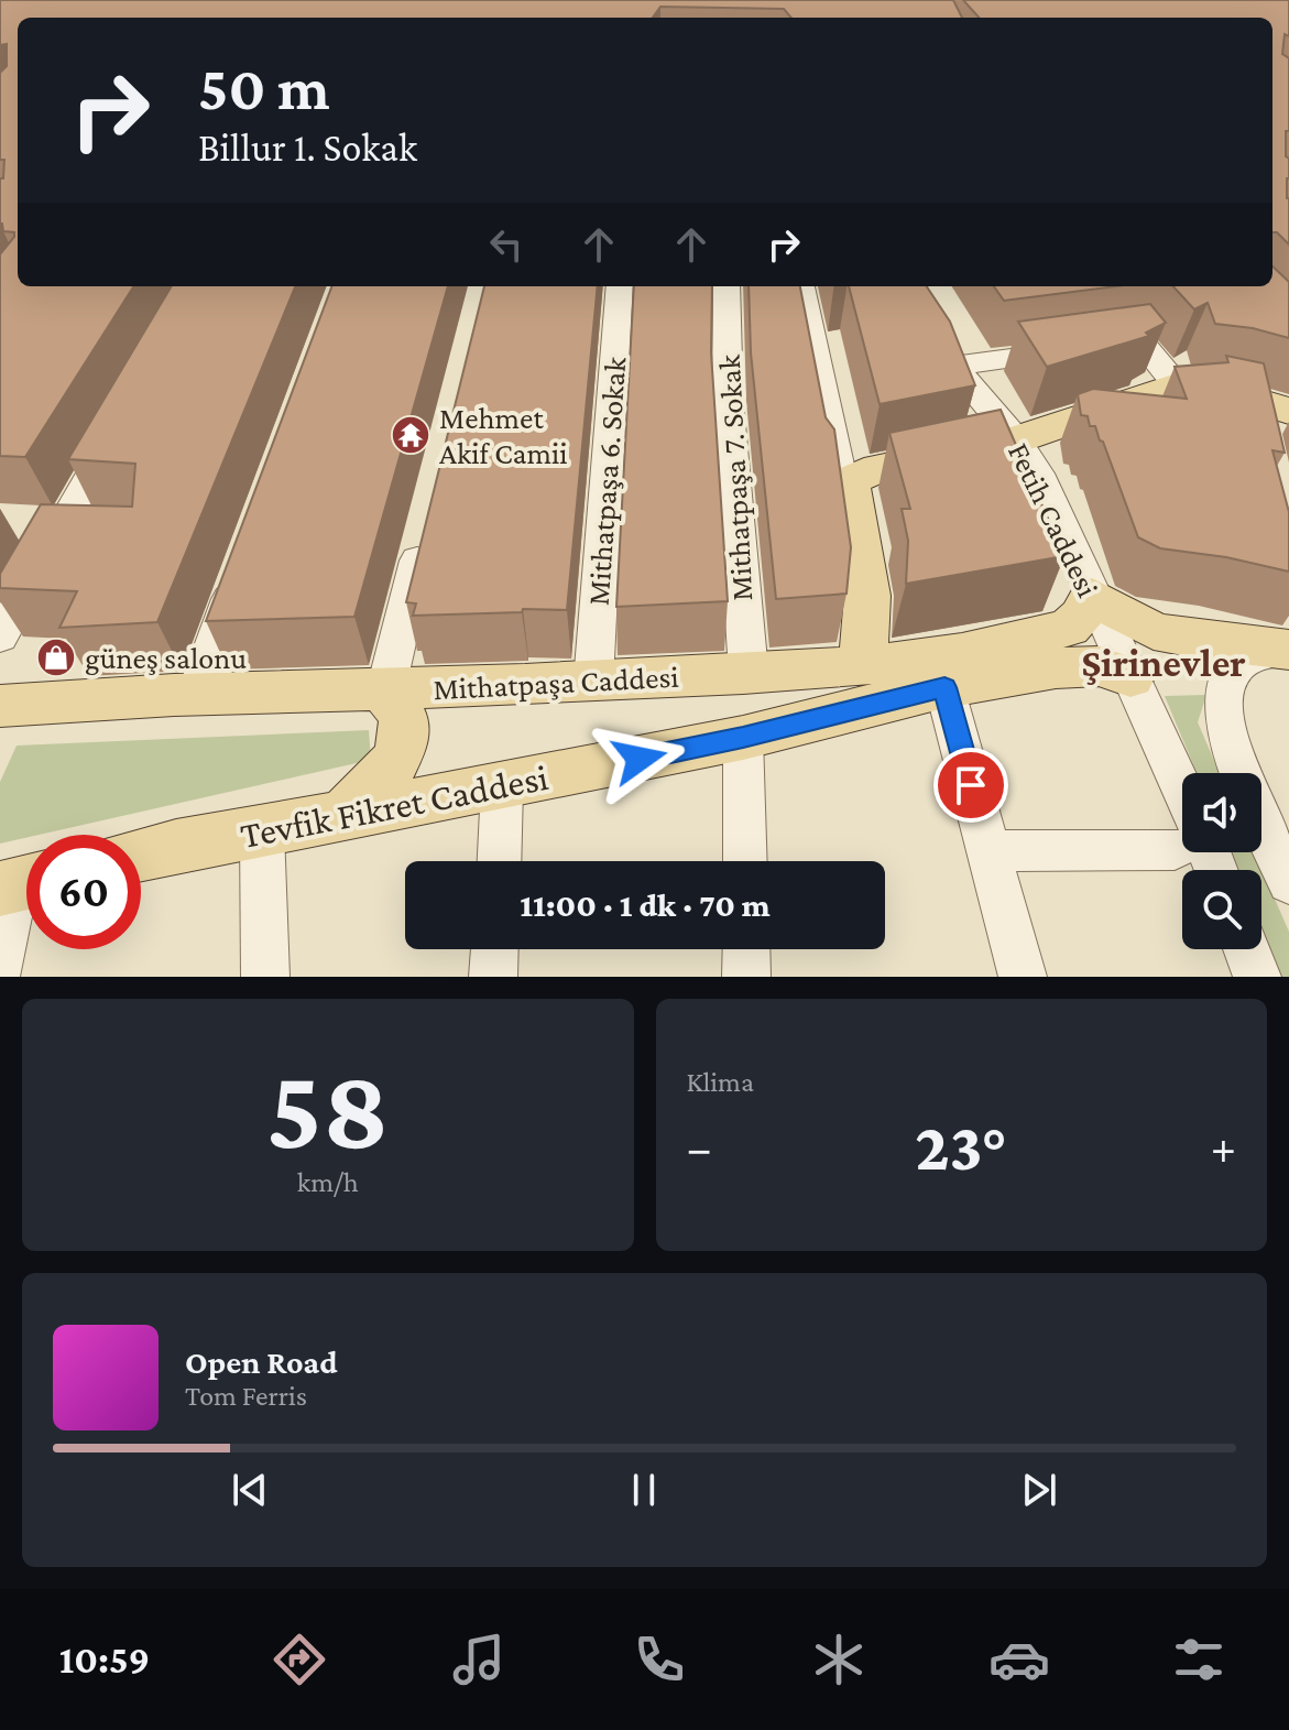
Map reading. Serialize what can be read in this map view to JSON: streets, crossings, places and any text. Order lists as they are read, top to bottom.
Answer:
{
  "streets": {
    "main road": ["Mithatpaşa Caddesi", "Tevfik Fikret Caddesi"],
    "street": ["Mithatpaşa 7. Sokak", "Mithatpaşa 6. Sokak", "Fetih Caddesi"]
  },
  "crossings": [
    ["Mithatpaşa 7. Sokak", "Mithatpaşa Caddesi"],
    ["Mithatpaşa 6. Sokak", "Mithatpaşa Caddesi"],
    ["Fetih Caddesi", "Mithatpaşa Caddesi"],
    ["Fetih Caddesi", "Tevfik Fikret Caddesi"]
  ],
  "districts": ["Şirinevler"],
  "places": {
    "temple": ["Mehmet Akif Camii"],
    "shop": ["güneş salonu"]
  },
  "page": {
    "turn": ["50 m", "Billur 1. Sokak"],
    "limit": "60",
    "trip": "11:00 · 1 dk · 70 m",
    "tile": [
      ["58", "km/h"],
      "Klima"
    ],
    "heat": ["−", "23°", "+"],
    "song": ["Open Road", "Tom Ferris"],
    "tabs": "10:59"
  }
}
